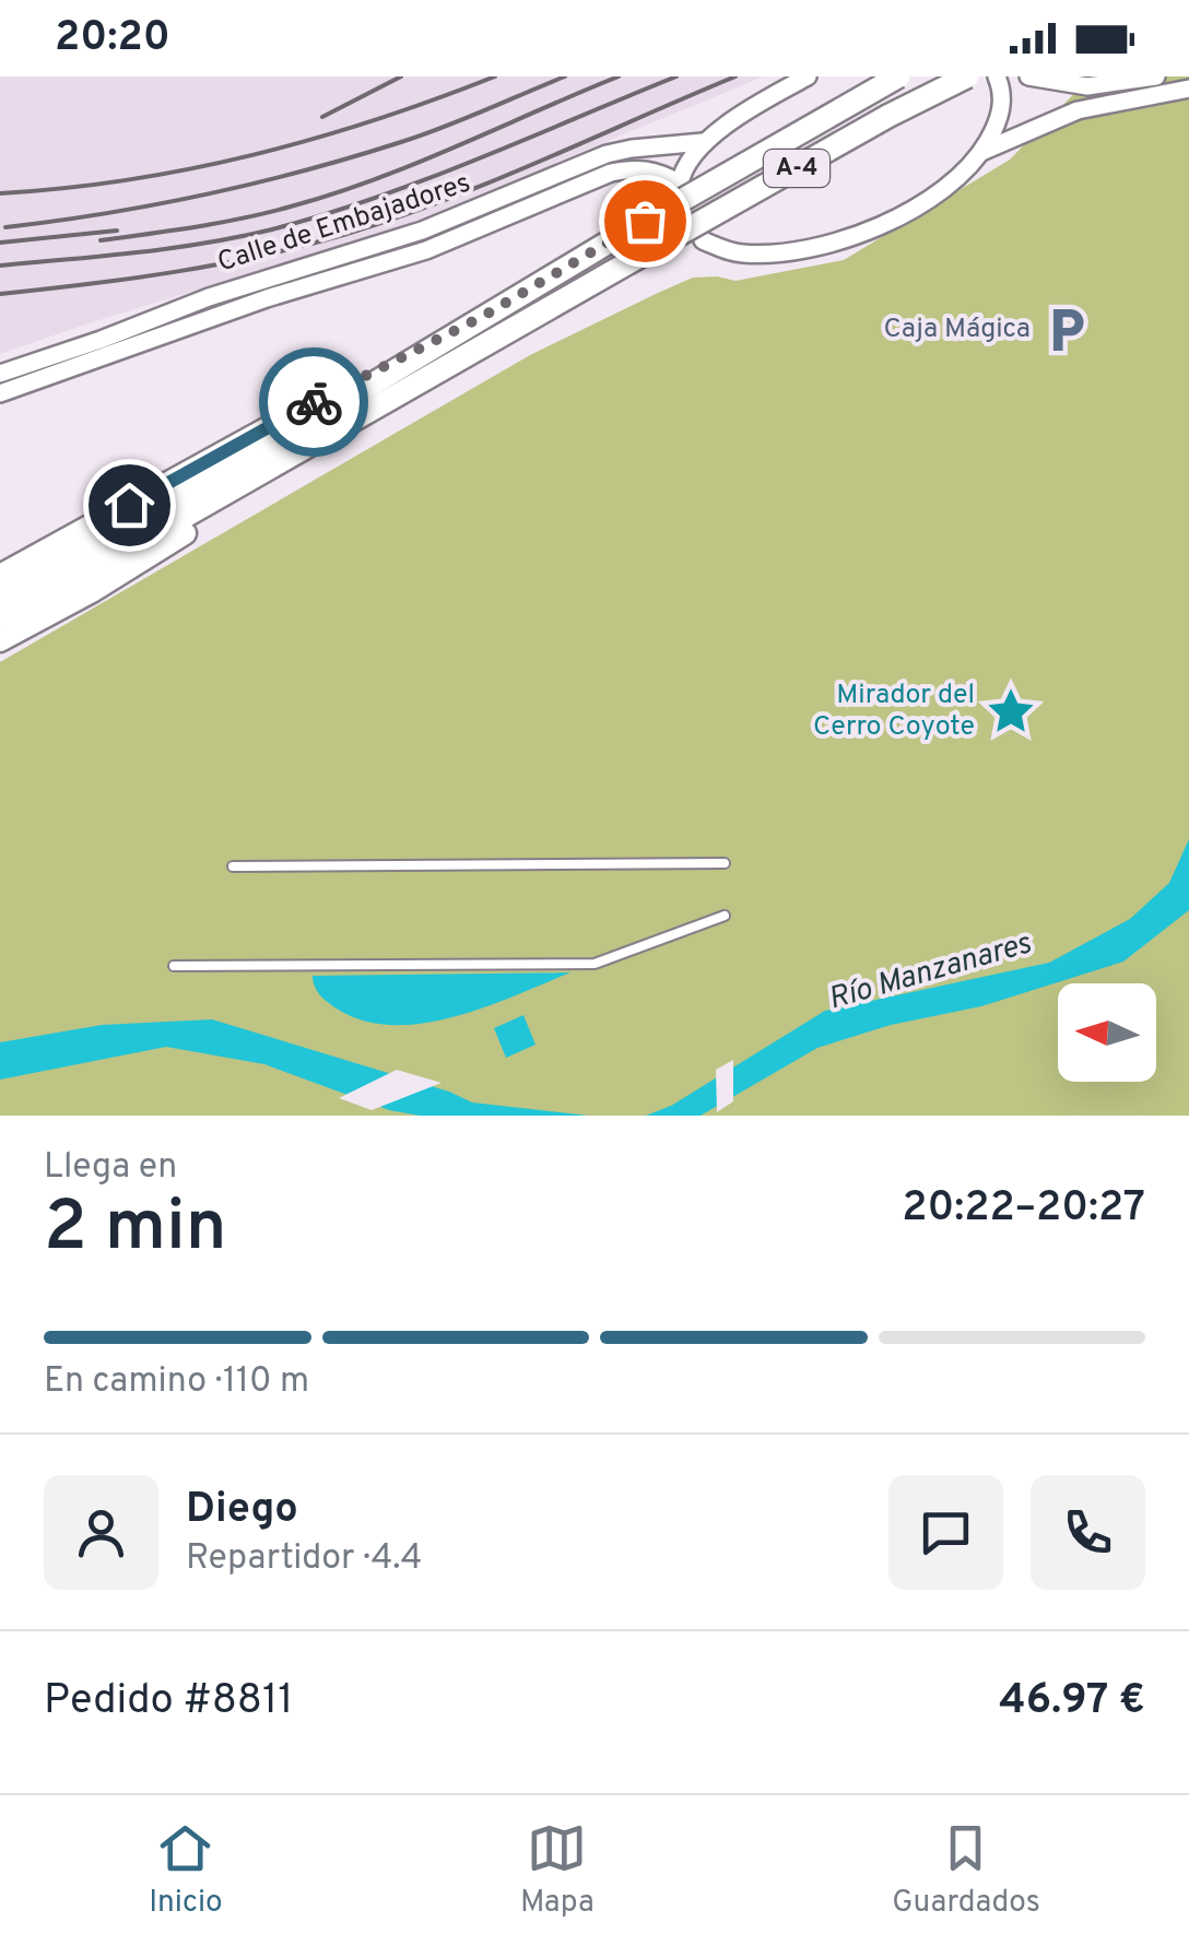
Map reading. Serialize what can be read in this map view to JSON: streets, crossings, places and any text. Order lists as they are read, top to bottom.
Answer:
{
  "streets": {
    "highway": ["A-4"],
    "main road": ["Calle de Embajadores"]
  },
  "water": ["Río Manzanares"],
  "places": {
    "parking": ["Caja Mágica"],
    "place": ["Mirador del Cerro Coyote"]
  },
  "north": "left",
  "page": {
    "status": "20:20",
    "heading": ["2 min", "Llega en", "20:22–20:27"],
    "panel": [
      "Diego",
      "Repartidor · 4.4",
      "Pedido #8811",
      "46.97 €"
    ],
    "bar": "En camino · 110 m",
    "tabs": ["Inicio", "Mapa", "Guardados"]
  }
}
